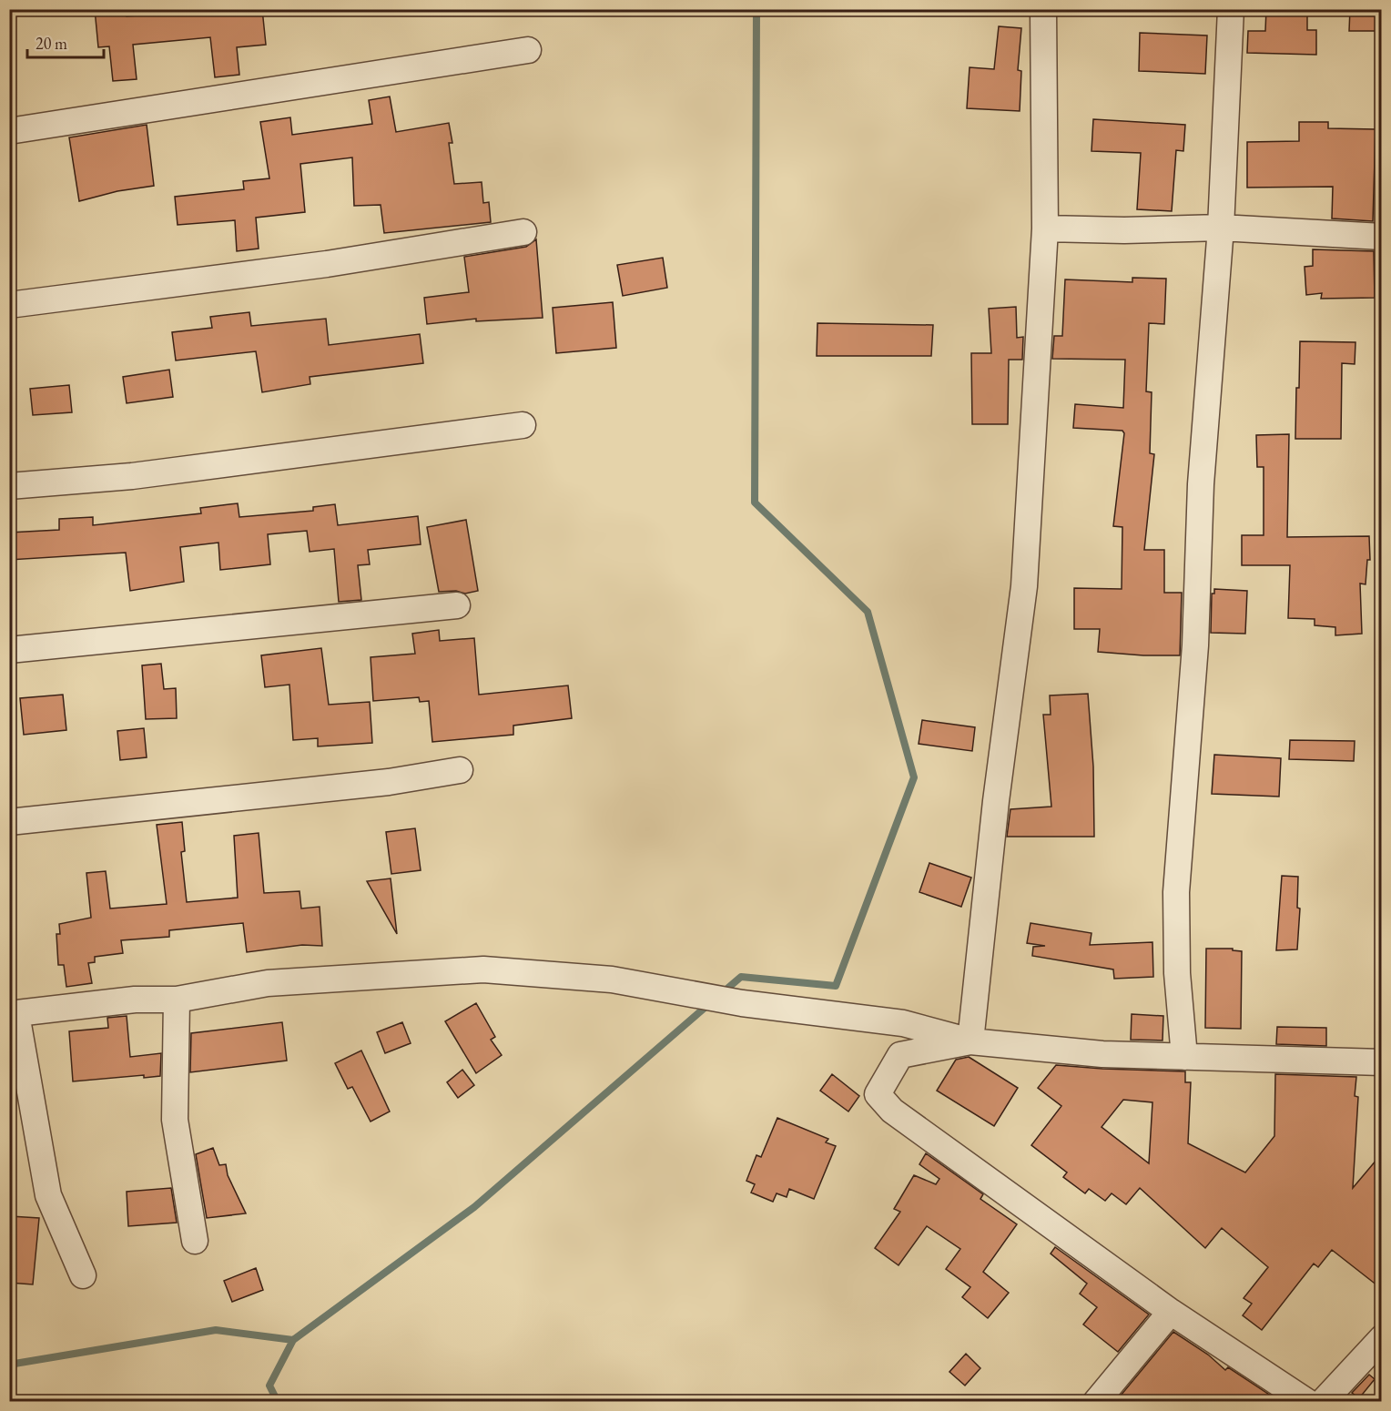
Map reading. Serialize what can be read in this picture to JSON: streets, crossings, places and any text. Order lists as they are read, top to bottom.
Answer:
{
  "scale_bar": "20 m"
}
